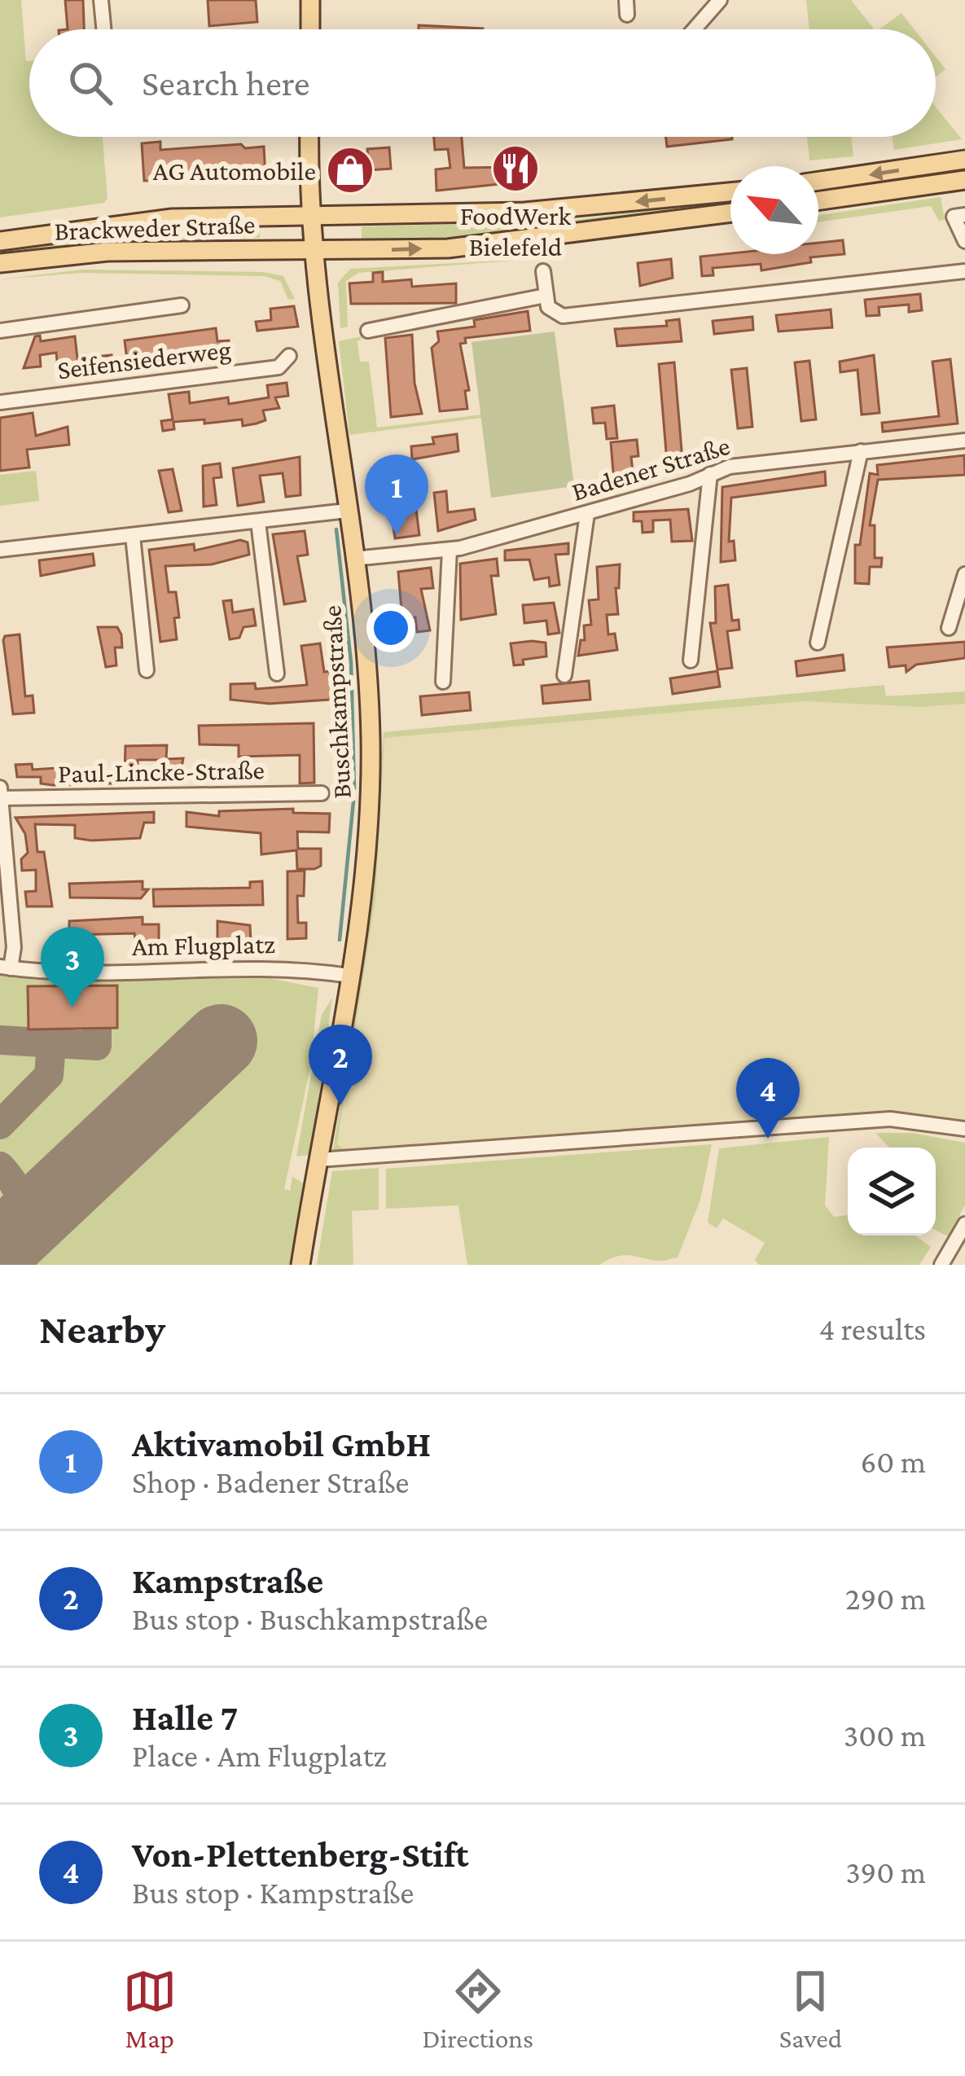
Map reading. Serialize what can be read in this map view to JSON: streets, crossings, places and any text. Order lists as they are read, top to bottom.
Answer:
{
  "streets": {
    "main road": ["Brackweder Straße", "Buschkampstraße"],
    "street": [
      "Seifensiederweg",
      "Badener Straße",
      "Paul-Lincke-Straße",
      "Am Flugplatz"
    ]
  },
  "crossings": [
    ["Brackweder Straße", "Buschkampstraße"],
    ["Badener Straße", "Buschkampstraße"],
    ["Buschkampstraße", "Am Flugplatz"]
  ],
  "places": {
    "restaurant": ["FoodWerk Bielefeld"],
    "shop": ["AG Automobile"]
  },
  "north": "top left",
  "page": {
    "search": "Search here",
    "pins": [
      "1",
      "3",
      "2",
      "4"
    ],
    "heading": ["Nearby", "4 results"],
    "list": [
      {
        "mark": "1",
        "name": "Aktivamobil GmbH",
        "note": "Shop · Badener Straße",
        "value": "60 m"
      },
      {
        "mark": "2",
        "name": "Kampstraße",
        "note": "Bus stop · Buschkampstraße",
        "value": "290 m"
      },
      {
        "mark": "3",
        "name": "Halle 7",
        "note": "Place · Am Flugplatz",
        "value": "300 m"
      },
      {
        "mark": "4",
        "name": "Von-Plettenberg-Stift",
        "note": "Bus stop · Kampstraße",
        "value": "390 m"
      }
    ],
    "nav": ["Map", "Directions", "Saved"]
  }
}
